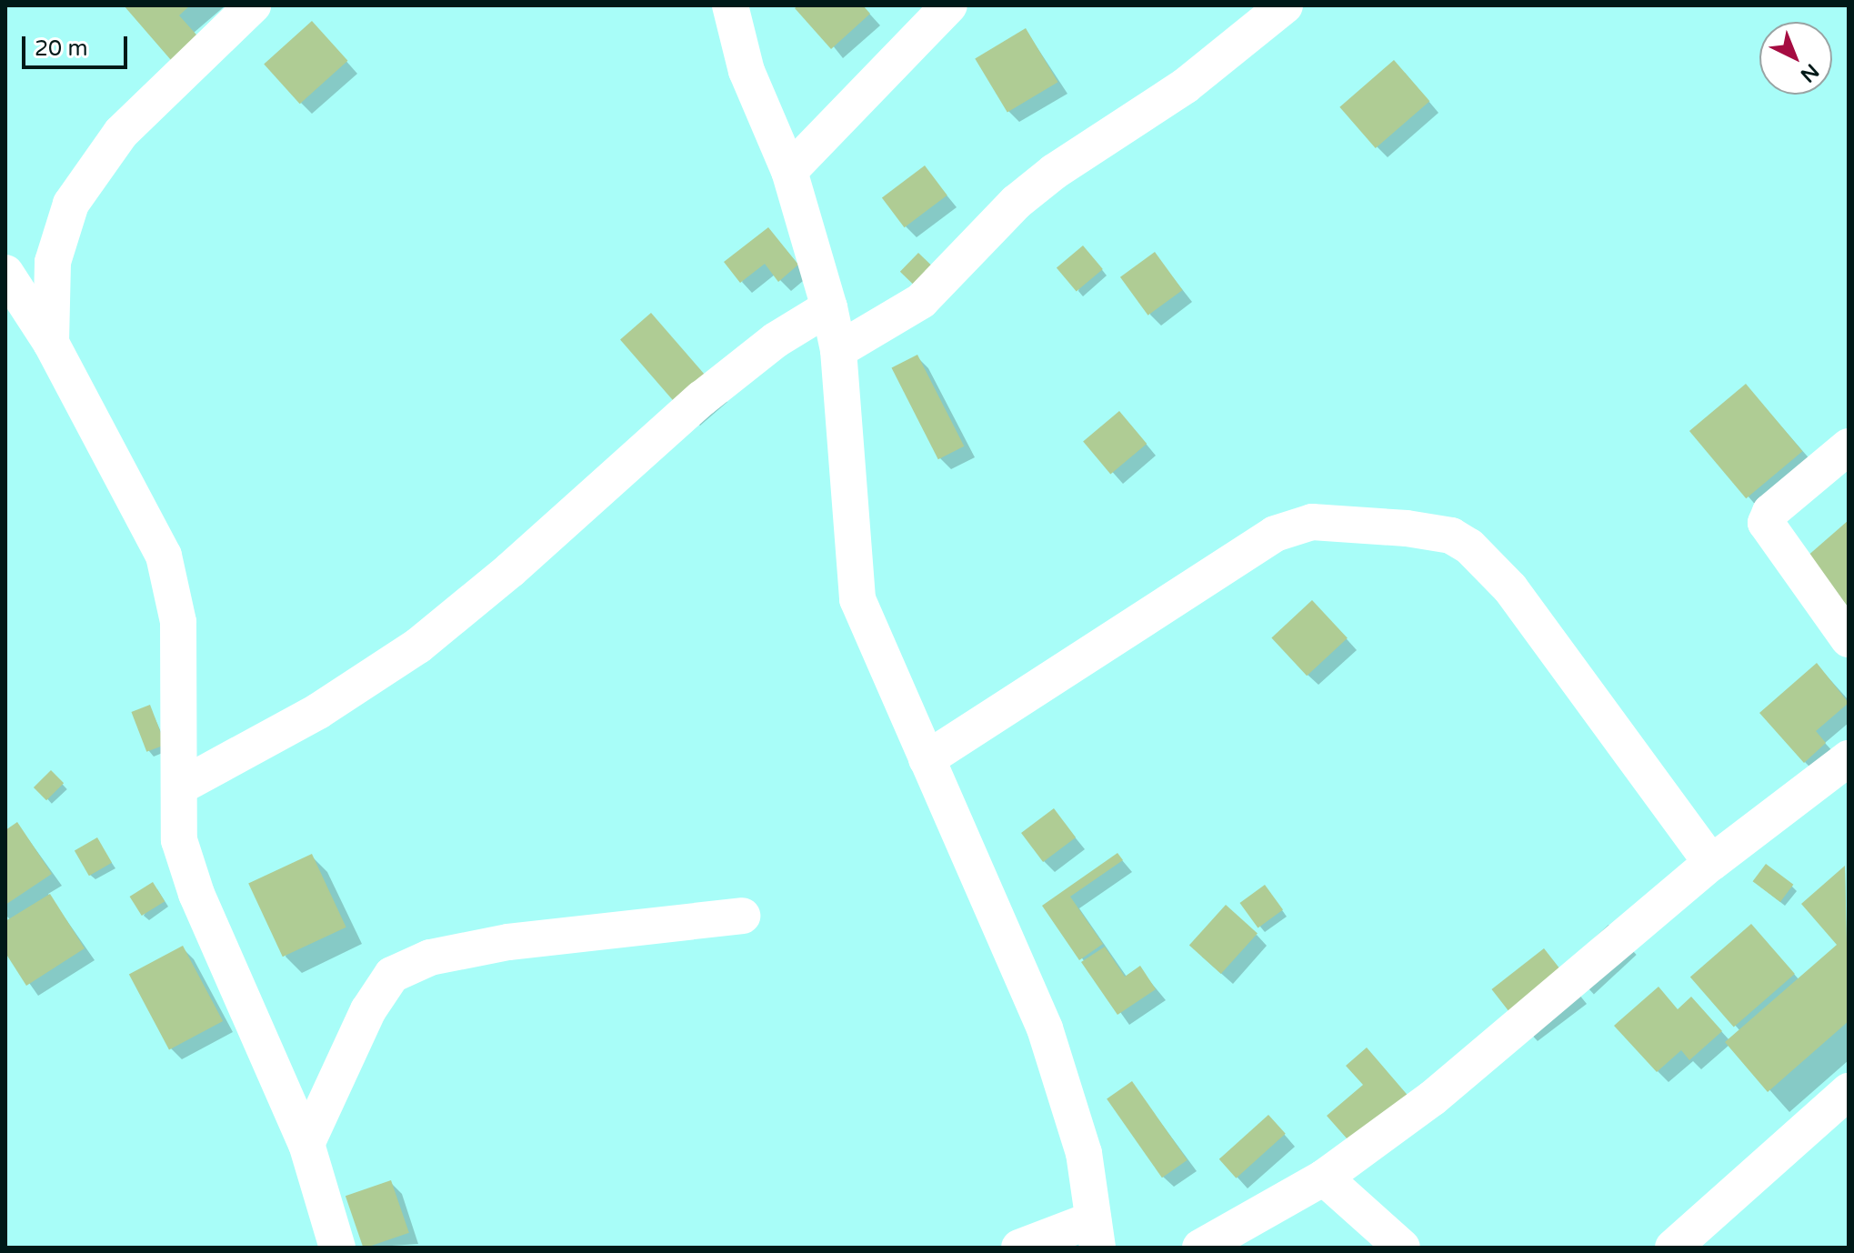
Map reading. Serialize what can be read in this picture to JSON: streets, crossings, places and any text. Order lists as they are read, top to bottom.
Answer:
{
  "scale_bar": "20 m",
  "north": "bottom right"
}
